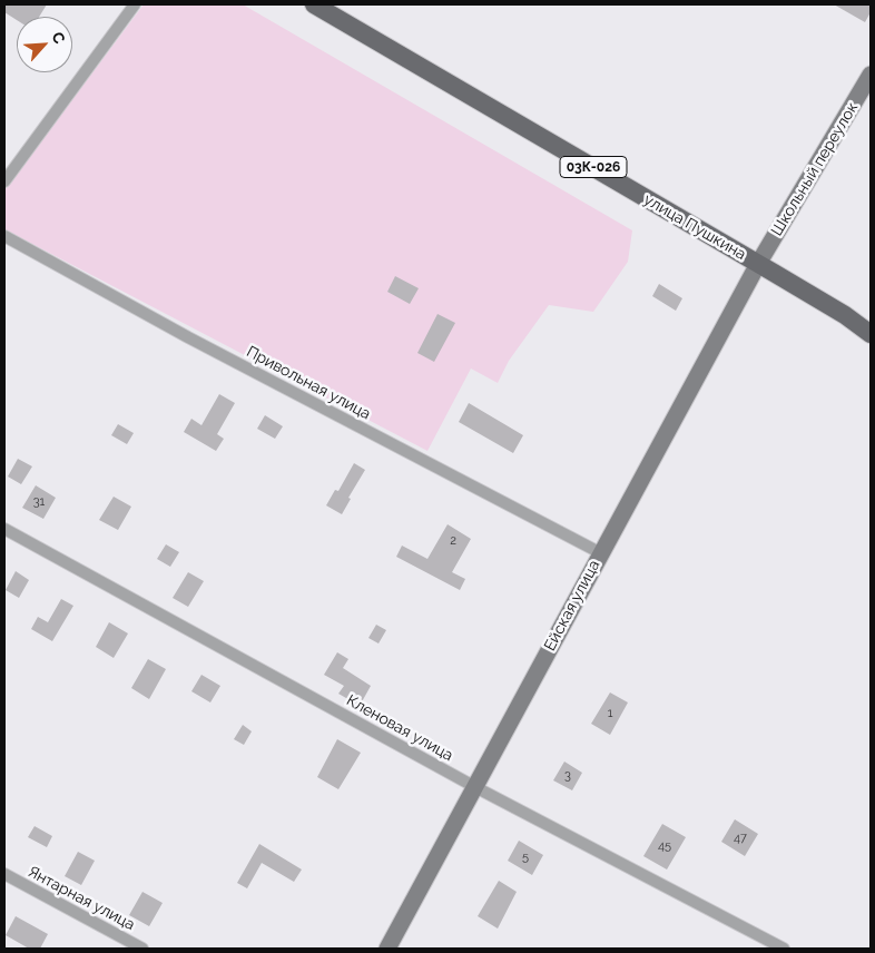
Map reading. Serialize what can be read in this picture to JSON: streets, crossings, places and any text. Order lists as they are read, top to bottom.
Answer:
{
  "streets": {
    "main road": ["03К-026", "улица Пушкина"],
    "street": [
      "Школьный переулок",
      "Привольная улица",
      "Ейская улица",
      "Кленовая улица",
      "Янтарная улица"
    ]
  },
  "crossings": [
    ["Школьный переулок", "улица Пушкина"],
    ["Школьный переулок", "Ейская улица"],
    ["улица Пушкина", "Ейская улица"],
    ["Привольная улица", "Ейская улица"],
    ["Ейская улица", "Кленовая улица"]
  ],
  "house_numbers": [
    "31",
    "2",
    "1",
    "3",
    "47",
    "45",
    "5"
  ],
  "north": "top right"
}
